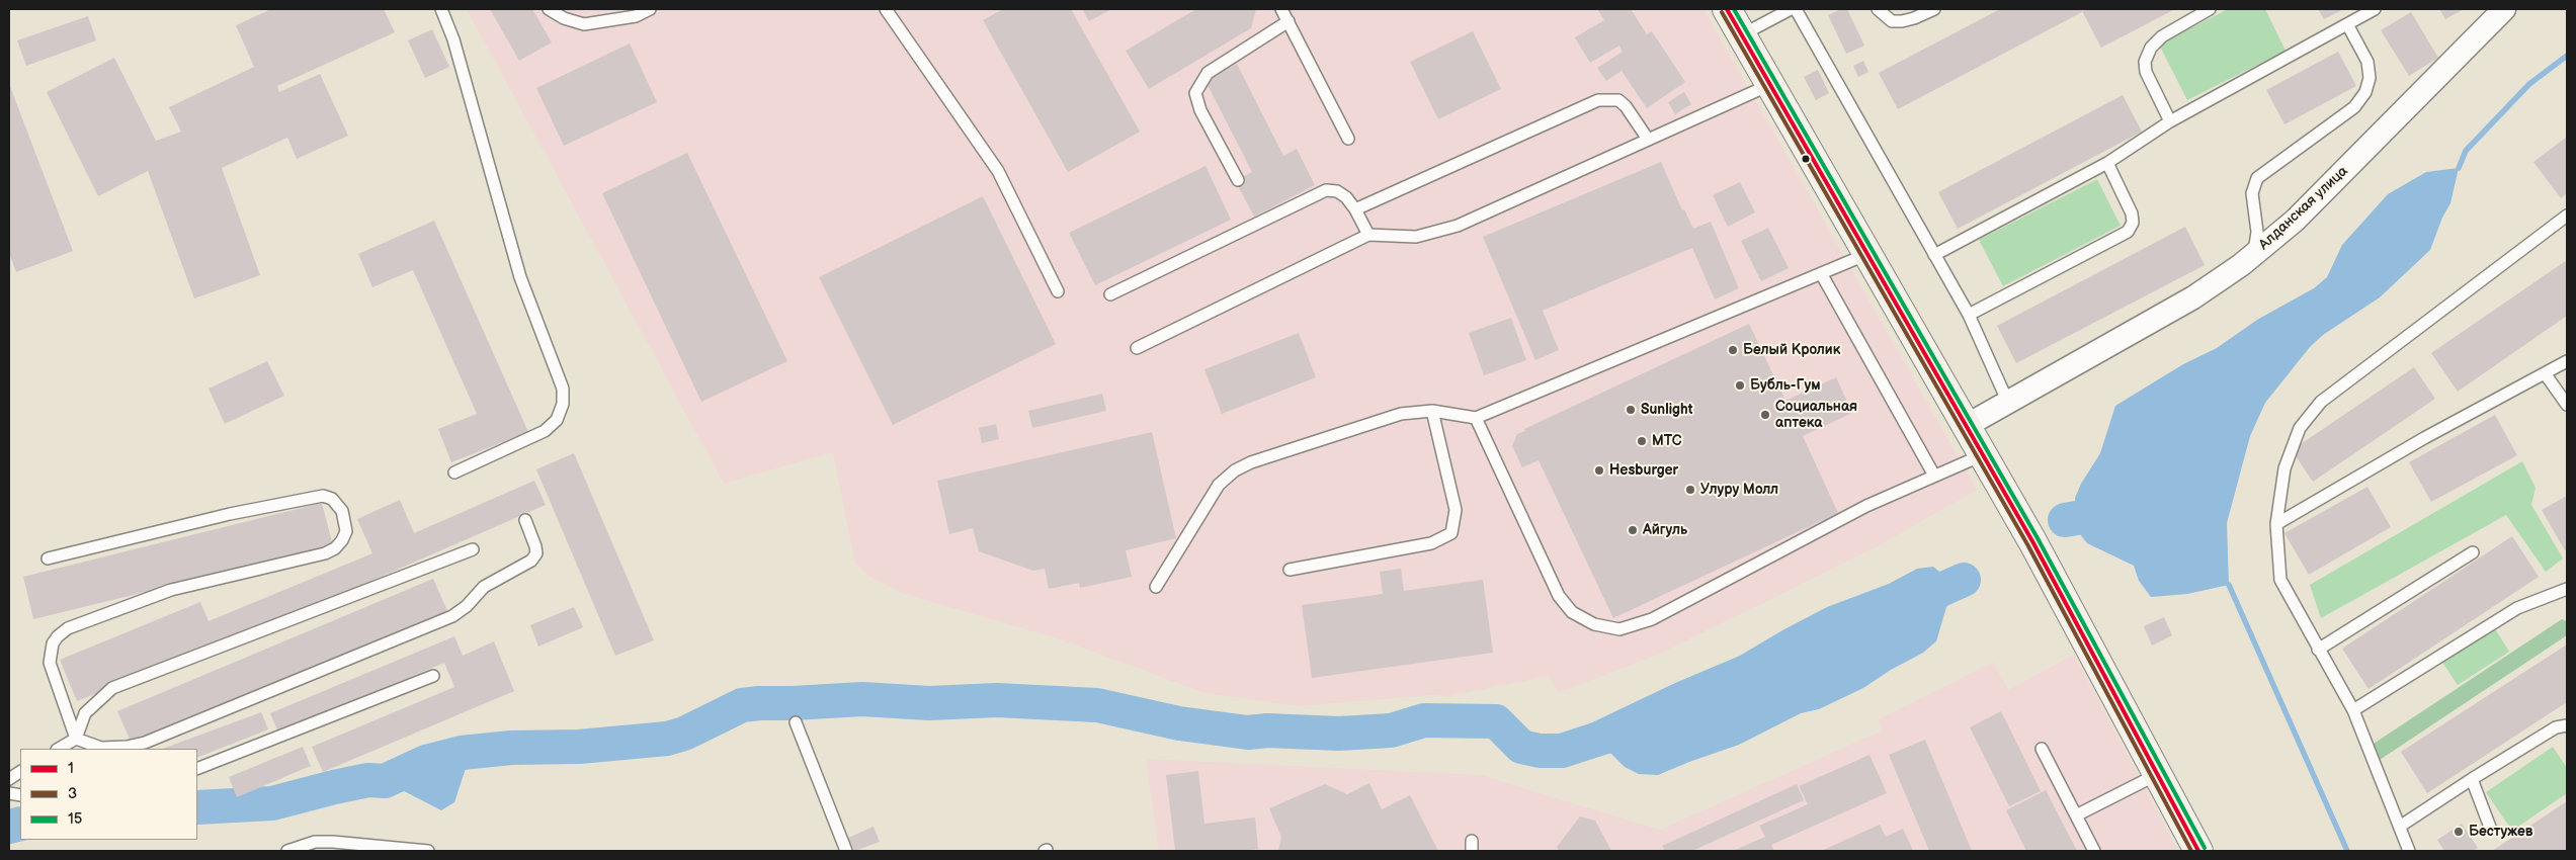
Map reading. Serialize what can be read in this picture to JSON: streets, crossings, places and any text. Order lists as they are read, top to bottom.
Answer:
{
  "streets": {
    "street": ["Алданская улица"]
  },
  "places": [
    "Белый Кролик",
    "Бубль-Гум",
    "Sunlight",
    "Социальная аптека",
    "МТС",
    "Hesburger",
    "Улуру Молл",
    "Айгуль",
    "Бестужев"
  ],
  "lines": ["transit line 1", "transit line 15", "transit line 3"],
  "legend": ["1", "3", "15"]
}
